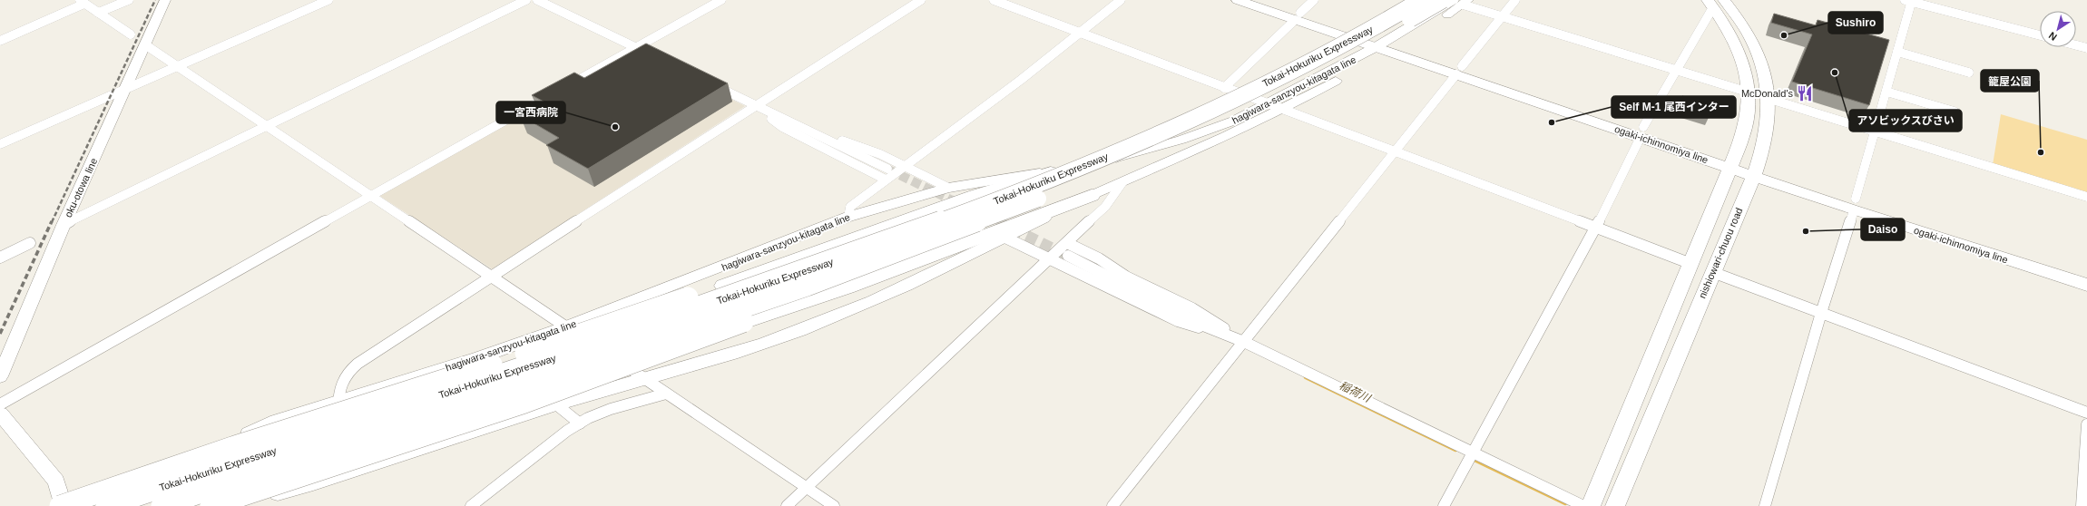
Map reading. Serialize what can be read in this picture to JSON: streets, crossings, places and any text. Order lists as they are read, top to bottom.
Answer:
{
  "streets": {
    "highway": ["Tokai-Hokuriku Expressway"],
    "main road": [
      "hagiwara-sanzyou-kitagata line",
      "ogaki-ichinnomiya line",
      "oku-otowa line",
      "nishiowari-chuou road"
    ]
  },
  "crossings": [
    ["hagiwara-sanzyou-kitagata line", "ogaki-ichinnomiya line"],
    ["ogaki-ichinnomiya line", "nishiowari-chuou road"]
  ],
  "water": ["稲荷川"],
  "places": {
    "other": [
      "Sushiro",
      "アソビックスびさい",
      "Self M-1 尾西インター",
      "一宮西病院",
      "籠屋公園",
      "Daiso"
    ],
    "restaurant": ["McDonald's"]
  },
  "north": "bottom left"
}
